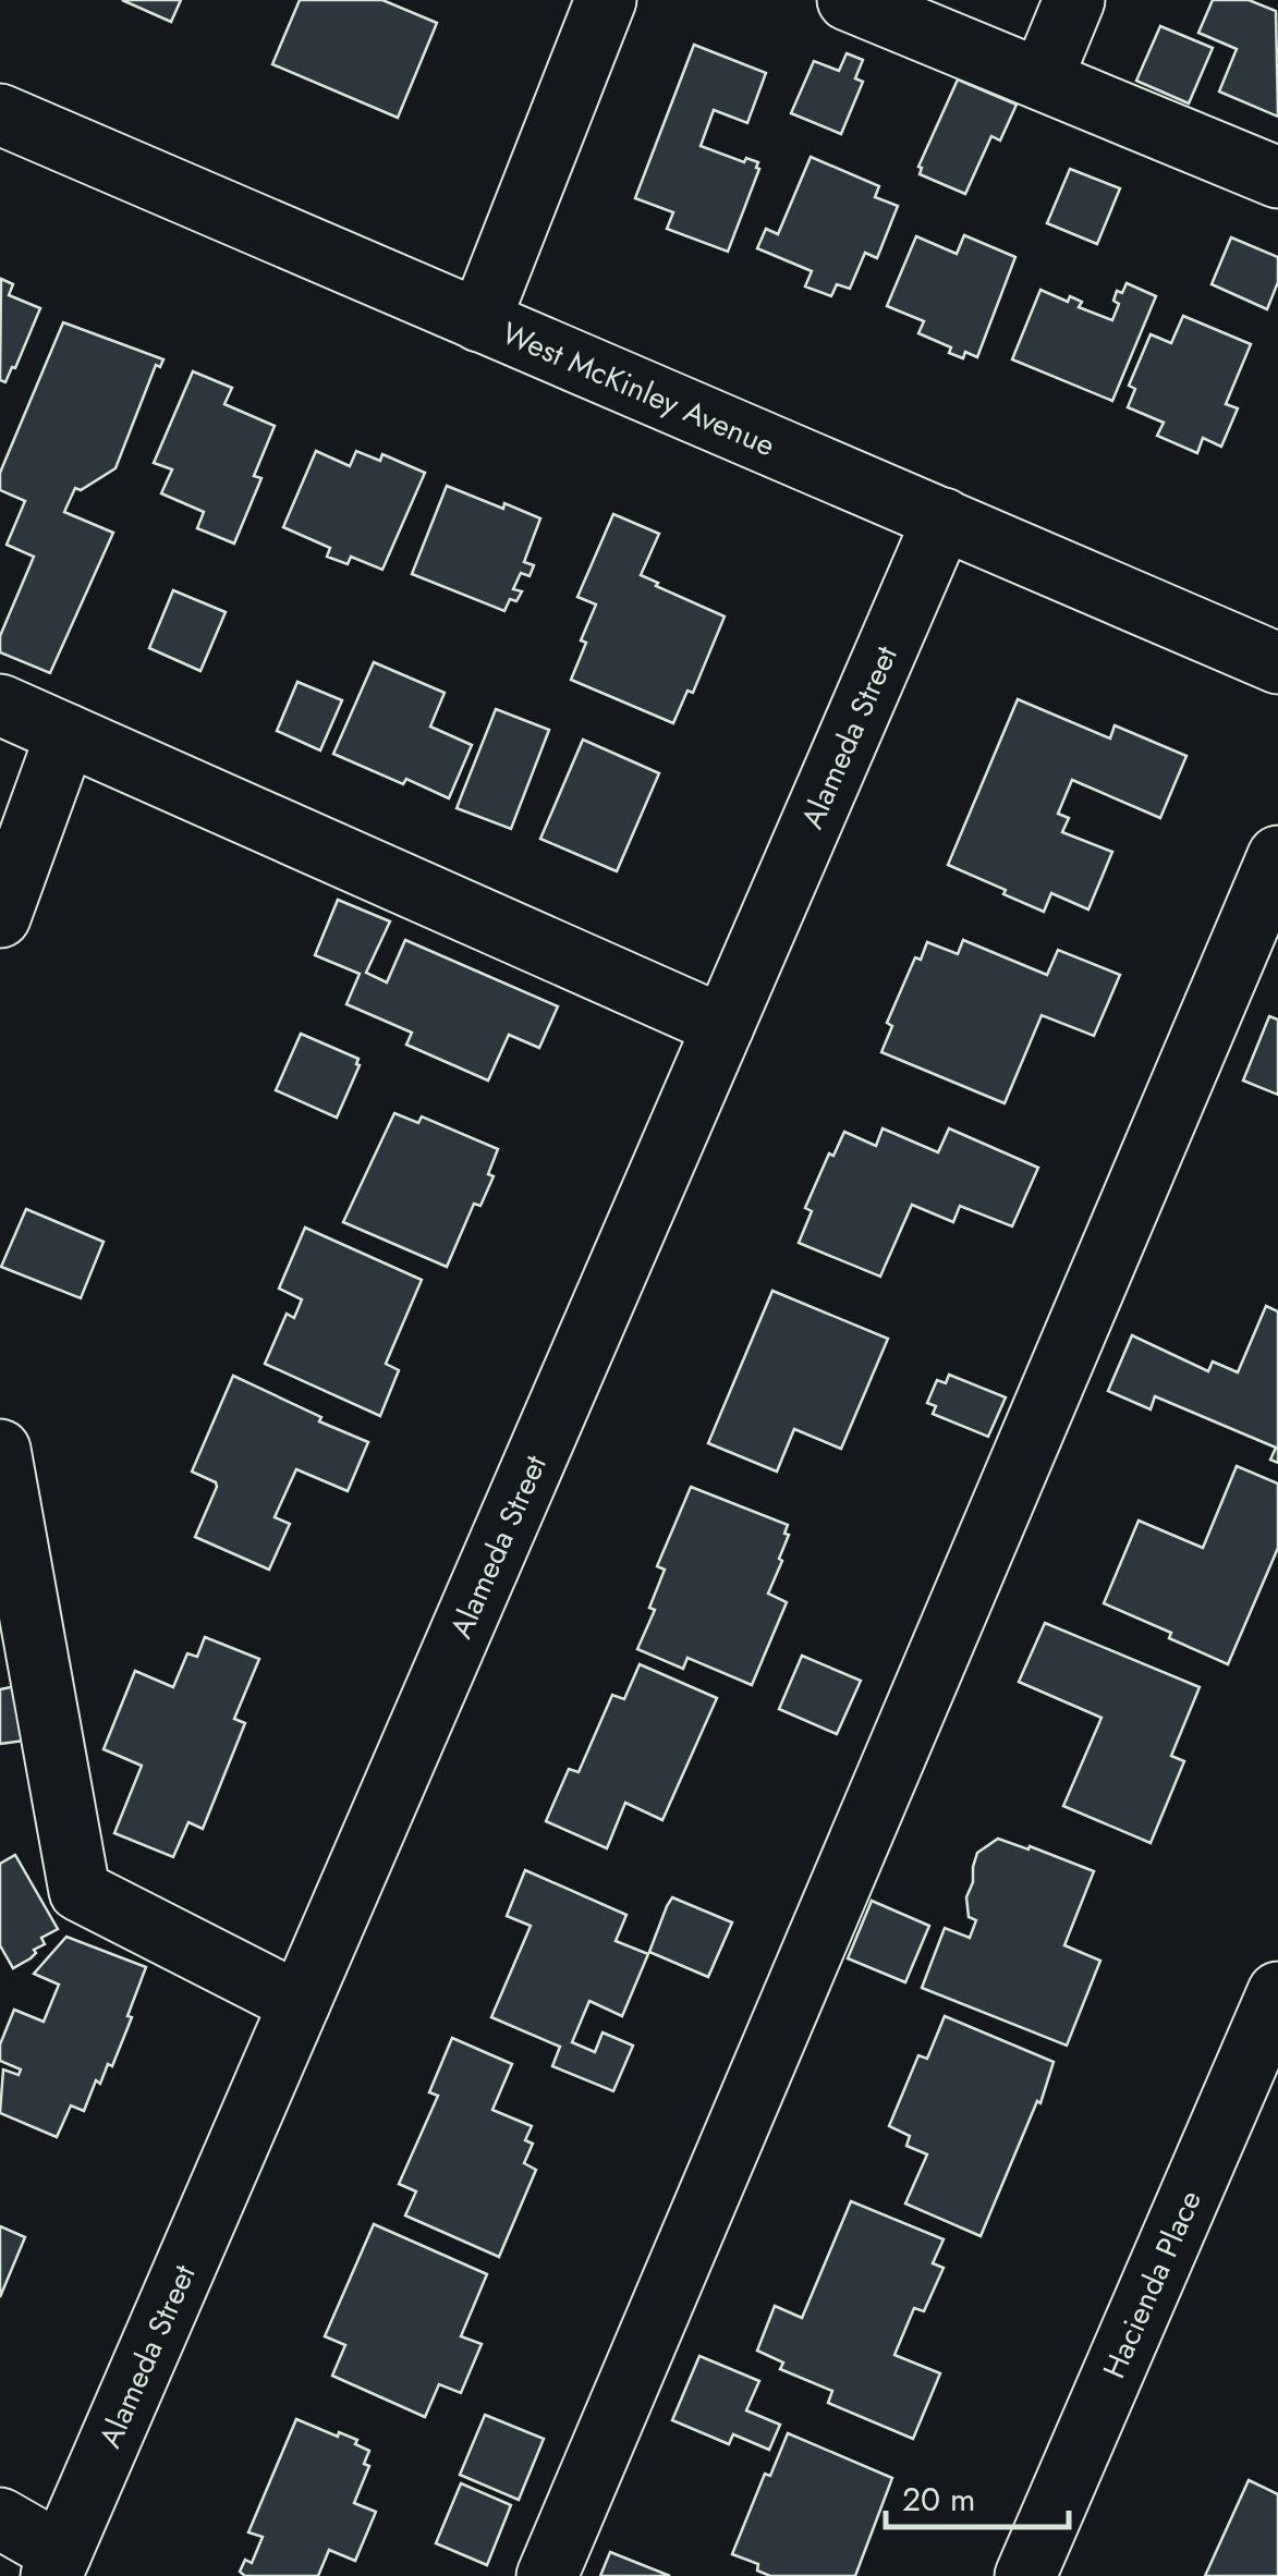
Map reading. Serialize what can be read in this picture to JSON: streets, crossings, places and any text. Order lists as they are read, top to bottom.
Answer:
{
  "streets": {
    "street": ["West McKinley Avenue", "Alameda Street", "Hacienda Place"]
  },
  "crossings": [
    ["West McKinley Avenue", "Alameda Street"]
  ],
  "scale_bar": "20 m"
}
